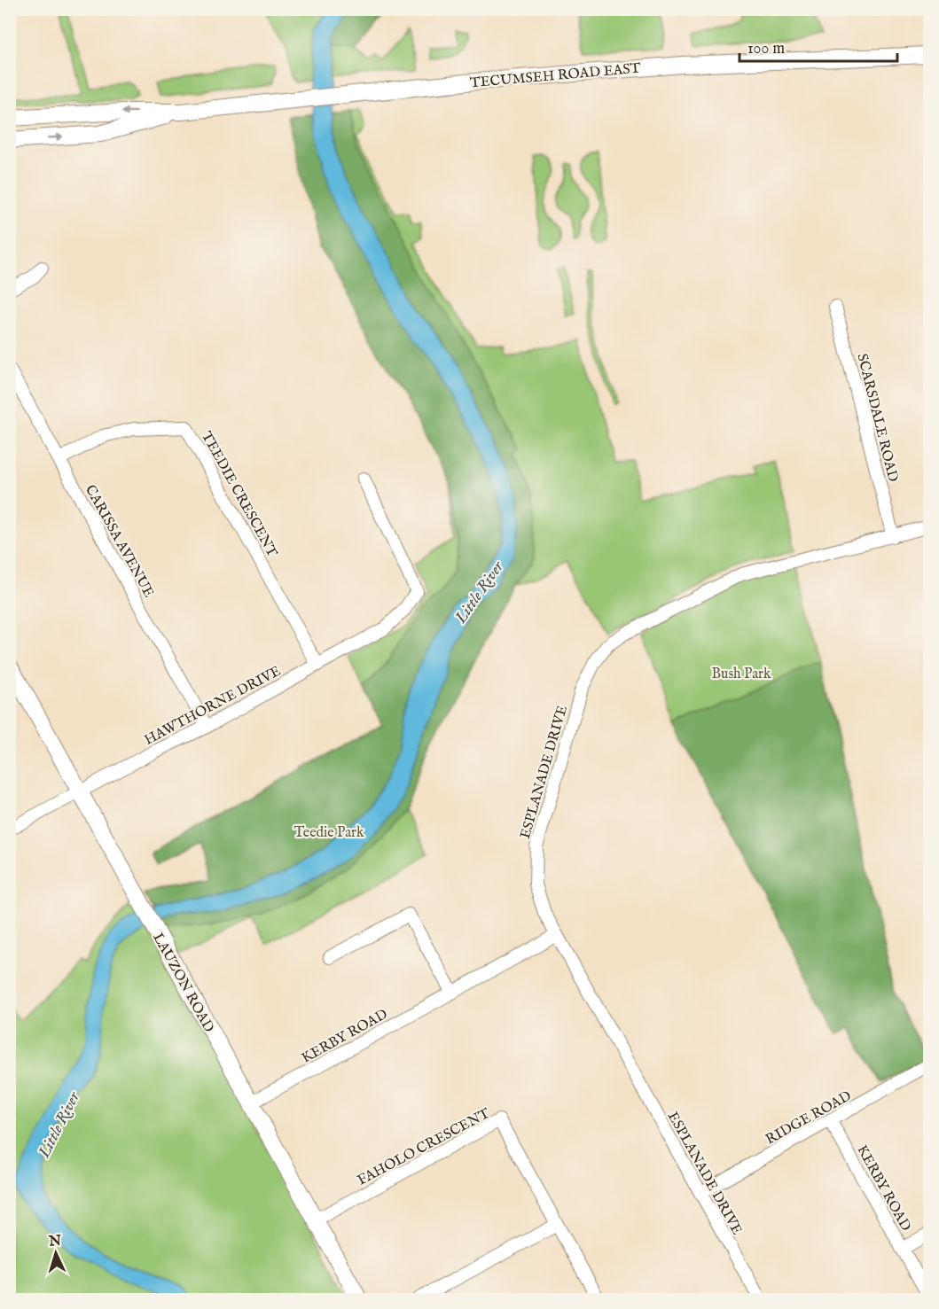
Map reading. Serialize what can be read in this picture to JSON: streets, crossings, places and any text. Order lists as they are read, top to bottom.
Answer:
{
  "streets": {
    "main road": ["TECUMSEH ROAD EAST", "LAUZON ROAD"],
    "street": [
      "SCARSDALE ROAD",
      "TEEDIE CRESCENT",
      "CARISSA AVENUE",
      "HAWTHORNE DRIVE",
      "ESPLANADE DRIVE",
      "KERBY ROAD",
      "RIDGE ROAD",
      "FAHOLO CRESCENT"
    ]
  },
  "crossings": [
    ["SCARSDALE ROAD", "ESPLANADE DRIVE"],
    ["TEEDIE CRESCENT", "CARISSA AVENUE"],
    ["TEEDIE CRESCENT", "HAWTHORNE DRIVE"],
    ["CARISSA AVENUE", "HAWTHORNE DRIVE"],
    ["HAWTHORNE DRIVE", "LAUZON ROAD"],
    ["ESPLANADE DRIVE", "KERBY ROAD"],
    ["ESPLANADE DRIVE", "RIDGE ROAD"],
    ["LAUZON ROAD", "KERBY ROAD"],
    ["LAUZON ROAD", "FAHOLO CRESCENT"],
    ["KERBY ROAD", "RIDGE ROAD"]
  ],
  "water": ["Little River"],
  "parks": ["Bush Park", "Teedie Park"],
  "scale_bar": "100 m",
  "north": "top"
}
